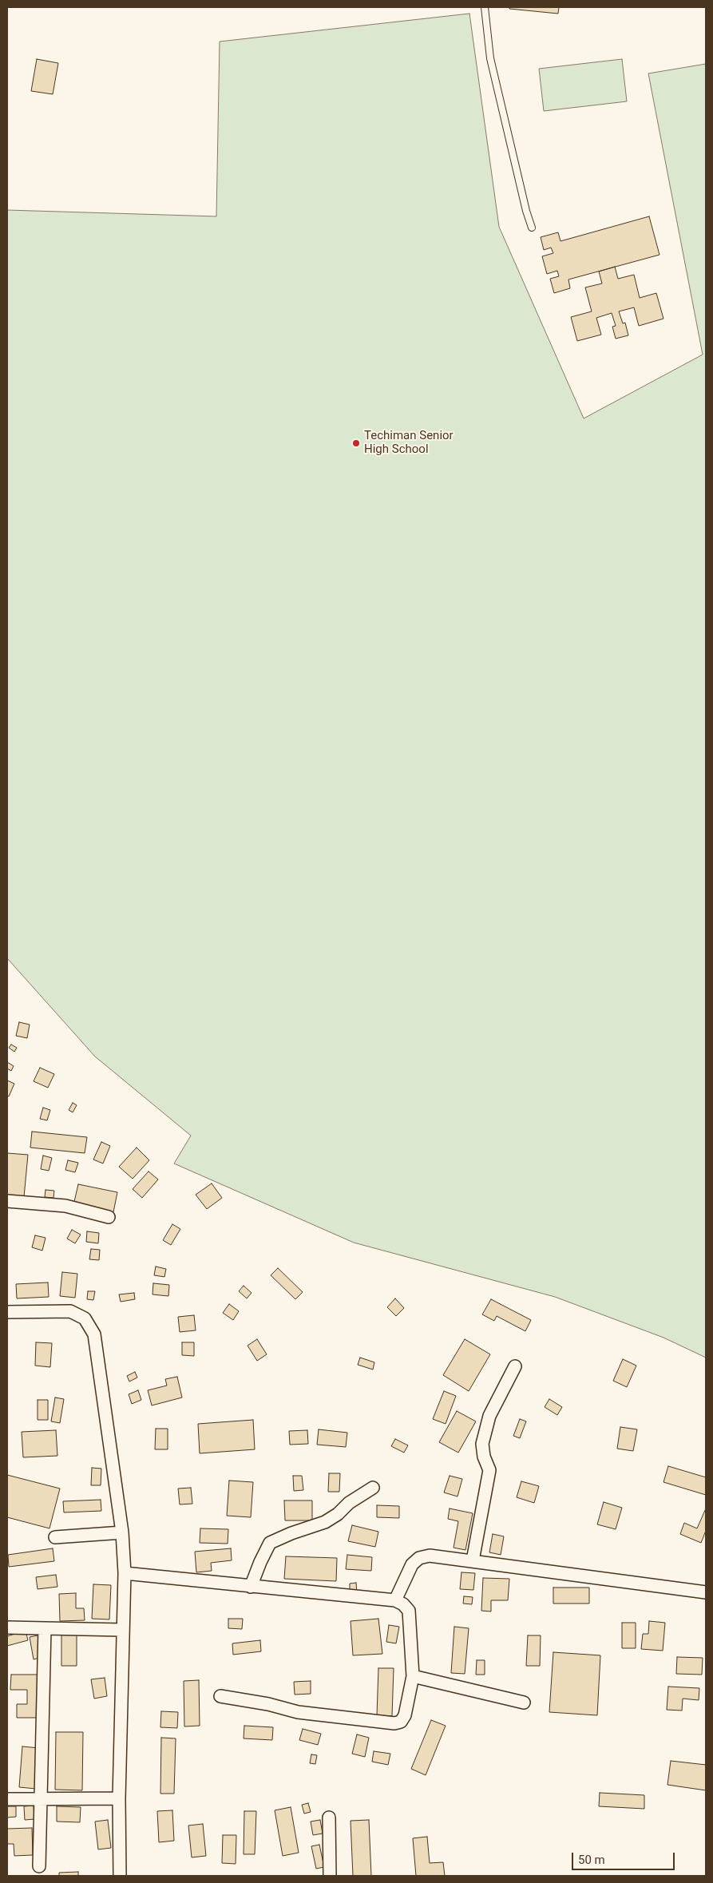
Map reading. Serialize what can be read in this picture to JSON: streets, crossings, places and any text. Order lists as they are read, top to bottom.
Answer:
{
  "places": ["Techiman Senior High School"],
  "scale_bar": "50 m"
}
